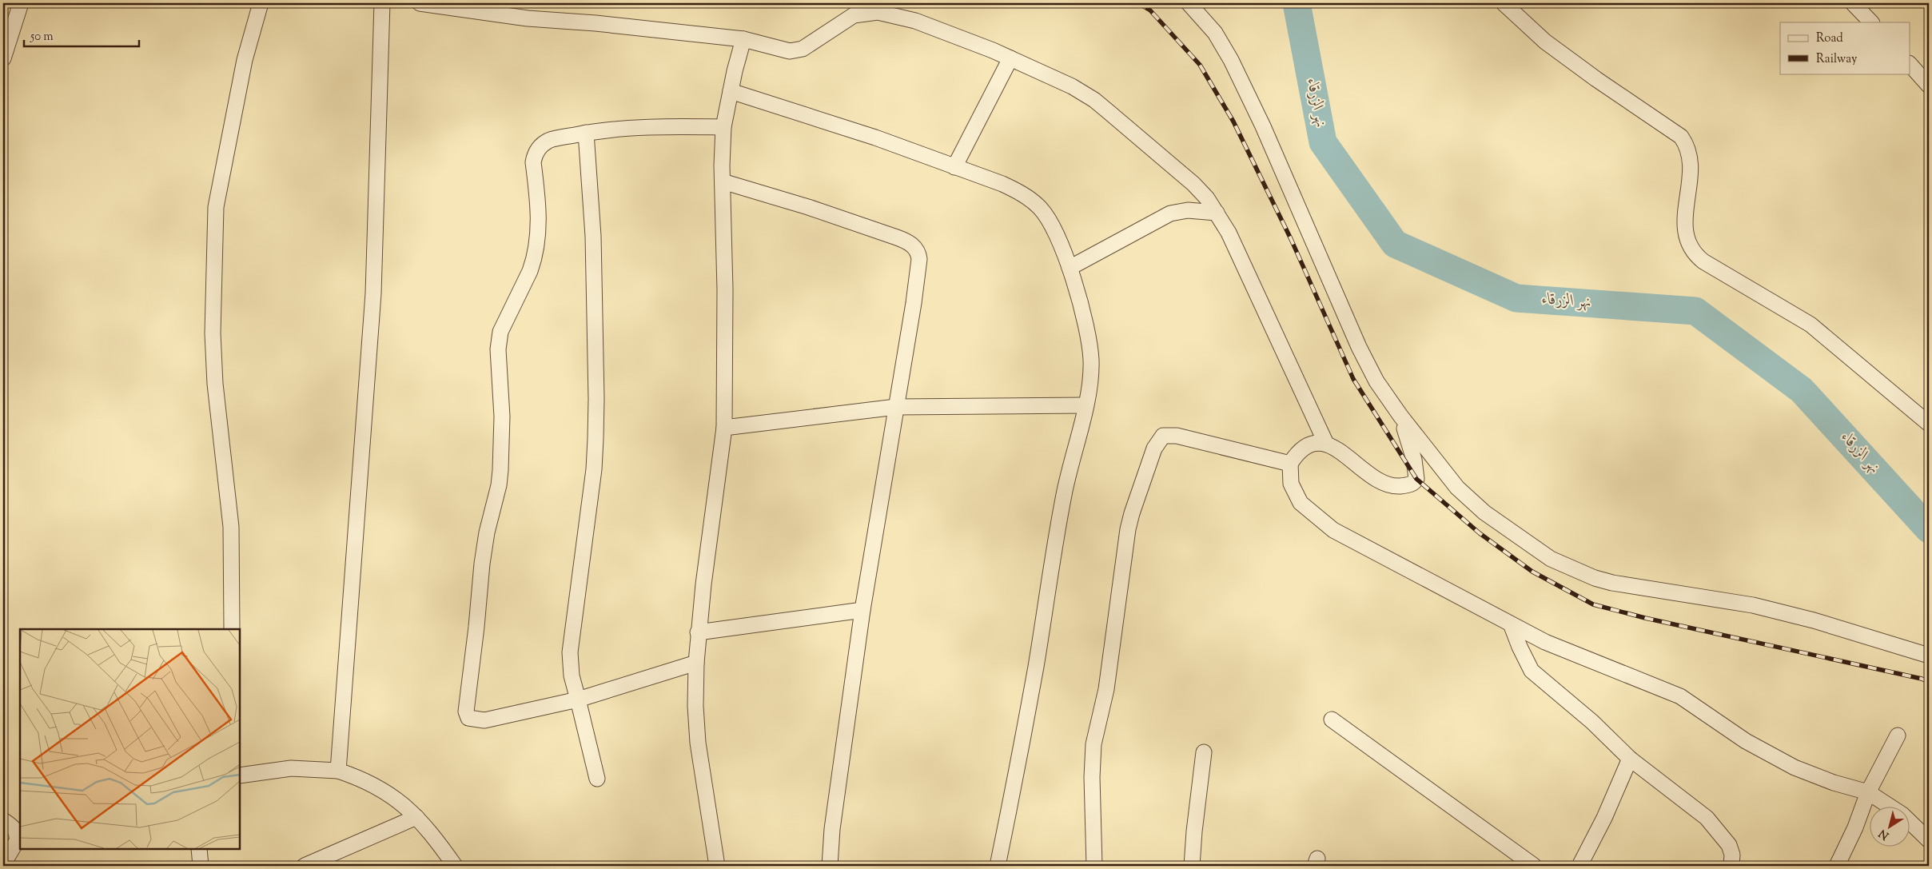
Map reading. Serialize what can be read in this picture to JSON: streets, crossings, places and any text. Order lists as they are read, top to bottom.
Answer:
{
  "water": ["نهر الزرقاء"],
  "legend": ["Road", "Railway"],
  "scale_bar": "50 m",
  "north": "bottom left"
}
